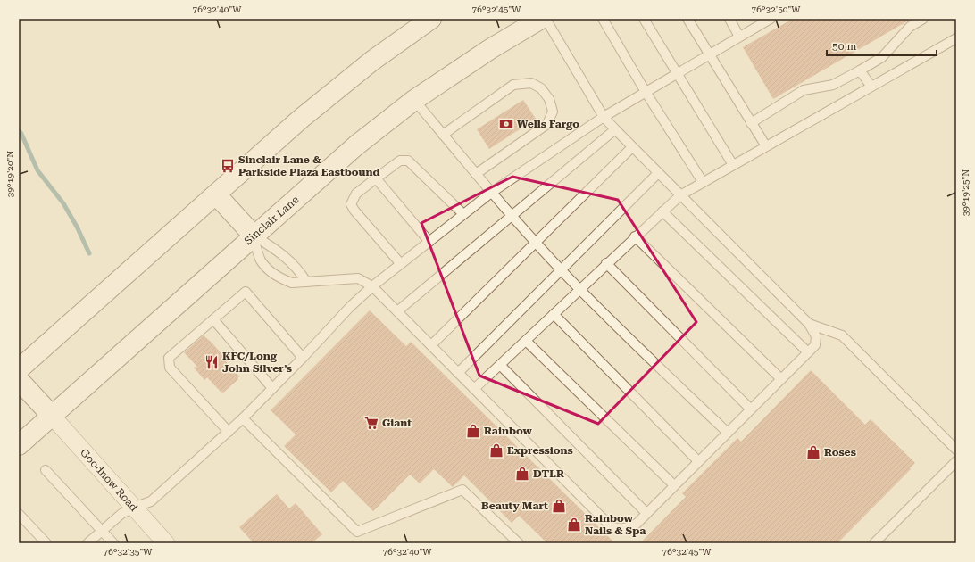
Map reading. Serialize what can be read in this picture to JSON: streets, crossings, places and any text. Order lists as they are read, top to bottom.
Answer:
{
  "streets": {
    "street": ["Sinclair Lane", "Goodnow Road"]
  },
  "crossings": [
    ["Sinclair Lane", "Goodnow Road"]
  ],
  "places": {
    "bank": ["Wells Fargo"],
    "bus stop": ["Sinclair Lane & Parkside Plaza Eastbound"],
    "restaurant": ["KFC/Long John Silver’s"],
    "supermarket": ["Giant"],
    "shop": [
      "Rainbow",
      "Expressions",
      "Roses",
      "DTLR",
      "Beauty Mart",
      "Rainbow Nails & Spa"
    ]
  },
  "scale_bar": "50 m",
  "coordinates": [
    "76°32'40\"W",
    "76°32'45\"W",
    "76°32'50\"W",
    "39°19'20\"N",
    "39°19'25\"N",
    "76°32'35\"W"
  ]
}
